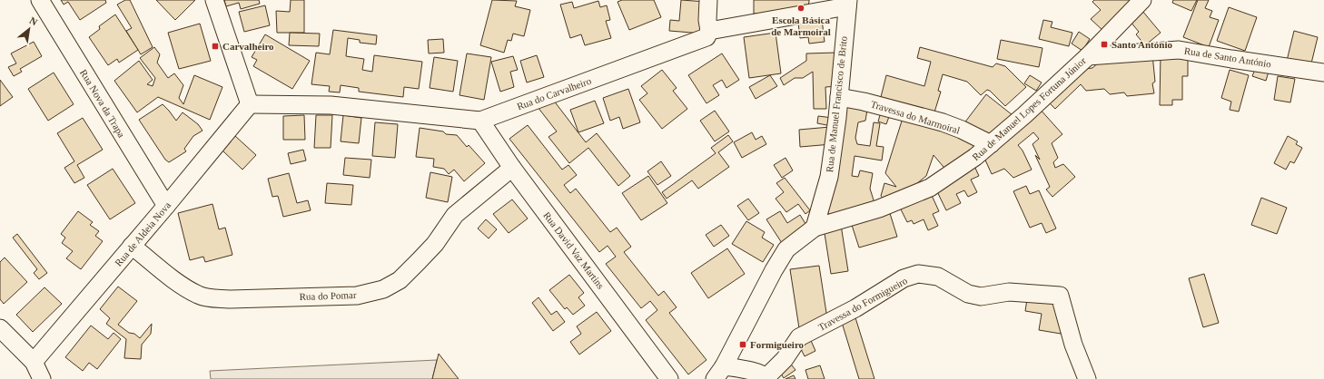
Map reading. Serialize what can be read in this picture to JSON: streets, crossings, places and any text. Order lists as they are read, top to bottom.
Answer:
{
  "streets": {
    "street": [
      "Rua de Santo António",
      "Rua do Carvalheiro",
      "Rua Nova da Trapa",
      "Rua de Manuel Francisco de Brito",
      "Rua de Manuel Lopes Fortuna Júnior",
      "Travessa do Marmoiral",
      "Rua de Aldeia Nova",
      "Rua David Vaz Martins",
      "Rua do Pomar",
      "Travessa do Formigueiro"
    ]
  },
  "crossings": [
    ["Rua de Santo António", "Rua de Manuel Lopes Fortuna Júnior"],
    ["Rua do Carvalheiro", "Rua de Manuel Francisco de Brito"],
    ["Rua do Carvalheiro", "Rua de Aldeia Nova"],
    ["Rua do Carvalheiro", "Rua David Vaz Martins"],
    ["Rua Nova da Trapa", "Rua de Aldeia Nova"],
    ["Rua de Manuel Francisco de Brito", "Rua de Manuel Lopes Fortuna Júnior"],
    ["Rua de Manuel Francisco de Brito", "Travessa do Marmoiral"],
    ["Rua de Manuel Lopes Fortuna Júnior", "Travessa do Marmoiral"],
    ["Rua de Aldeia Nova", "Rua do Pomar"],
    ["Rua David Vaz Martins", "Rua do Pomar"]
  ],
  "places": {
    "other": ["Escola Básica de Marmoiral"],
    "transit": ["Santo António", "Carvalheiro", "Formigueiro"]
  },
  "north": "top right"
}
